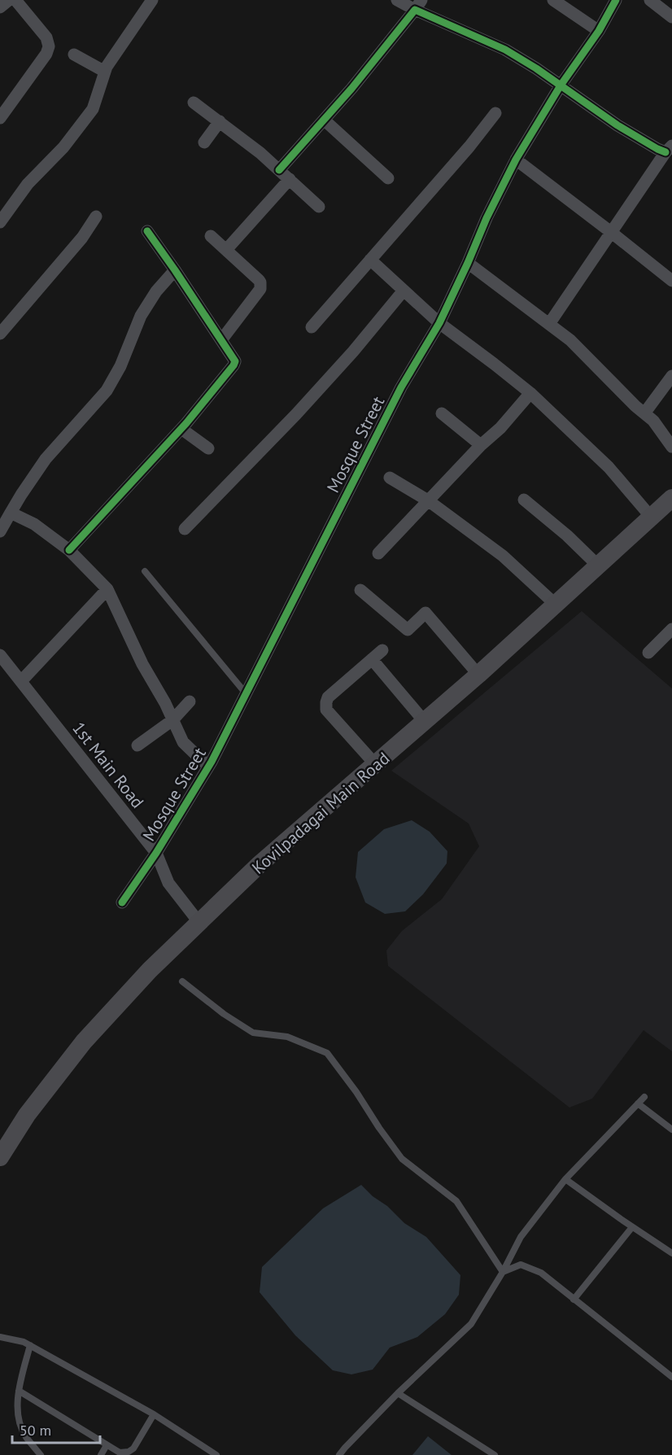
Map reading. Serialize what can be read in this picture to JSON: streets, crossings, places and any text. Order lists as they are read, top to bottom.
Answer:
{
  "streets": {
    "main road": ["Kovilpadagai Main Road"],
    "street": ["Mosque Street", "1st Main Road"]
  },
  "crossings": [
    ["Mosque Street", "1st Main Road"],
    ["1st Main Road", "Kovilpadagai Main Road"]
  ],
  "scale_bar": "50 m"
}
